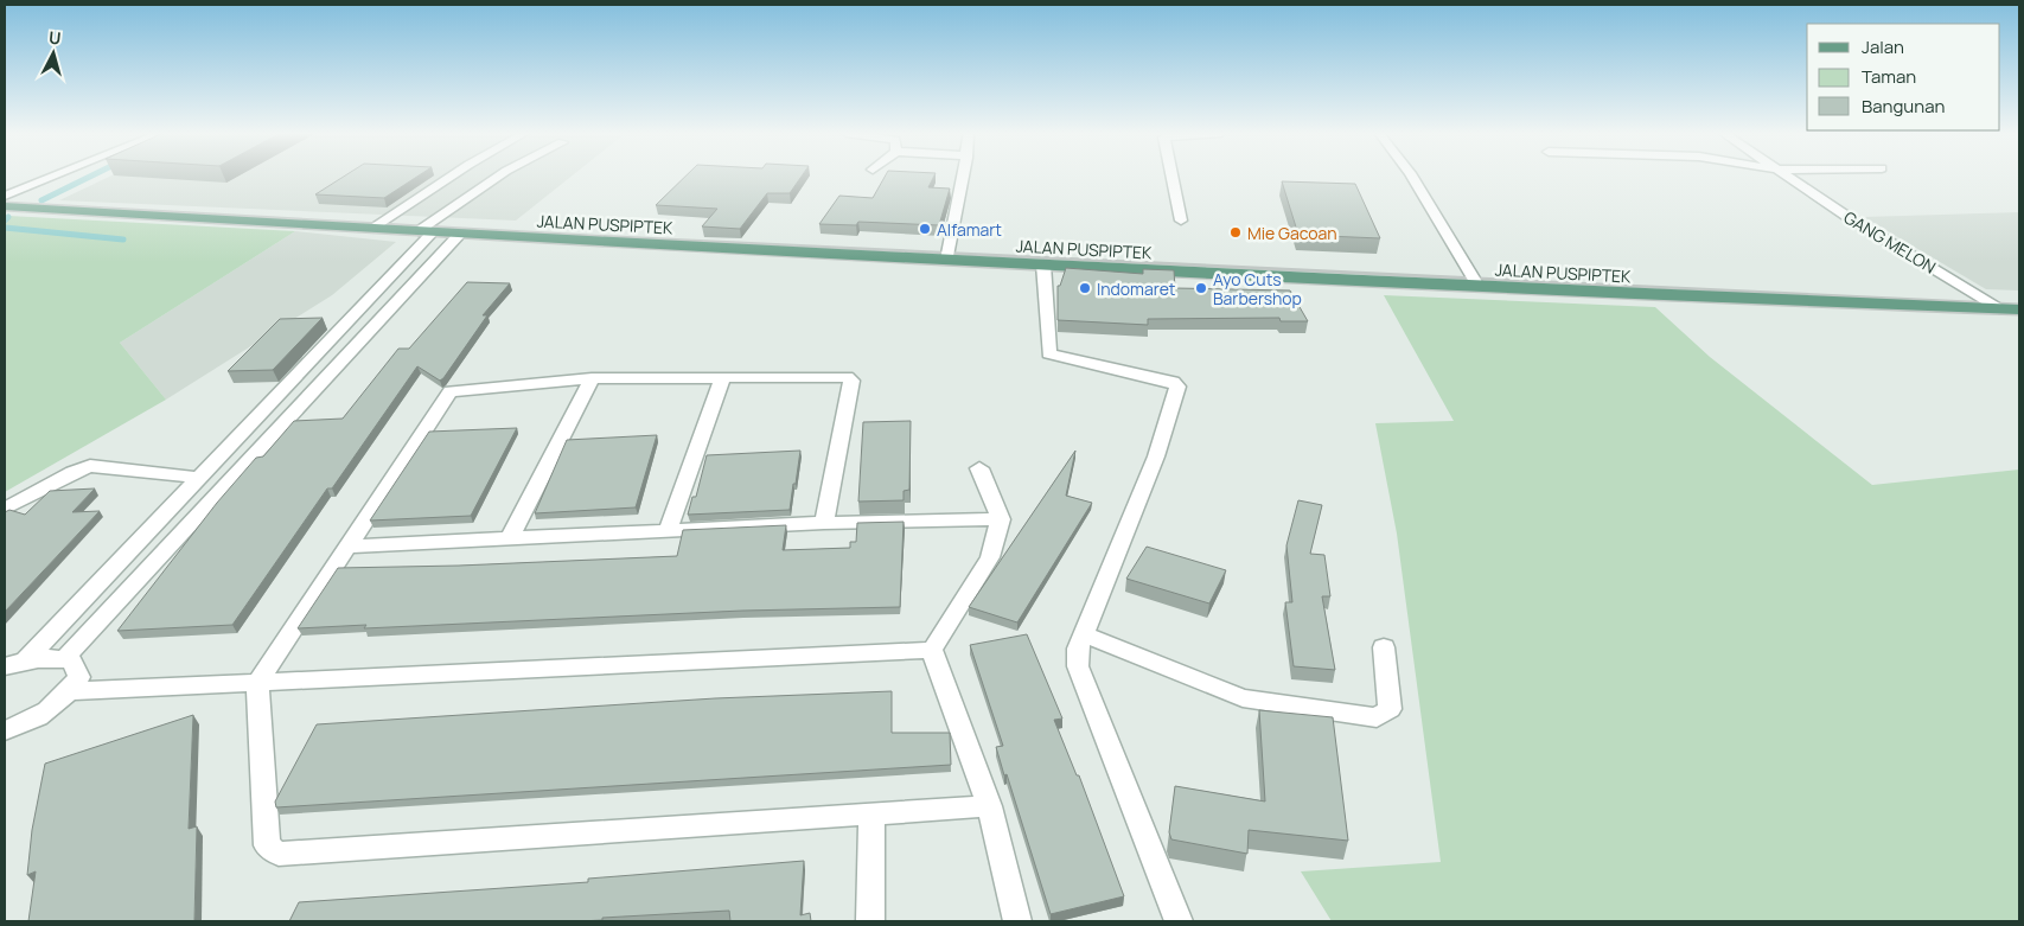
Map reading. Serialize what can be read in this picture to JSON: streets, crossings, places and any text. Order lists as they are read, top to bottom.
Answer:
{
  "streets": {
    "main road": ["JALAN PUSPIPTEK"],
    "street": ["GANG MELON"]
  },
  "crossings": [
    ["JALAN PUSPIPTEK", "GANG MELON"]
  ],
  "places": [
    "Alfamart",
    "Mie Gacoan",
    "Indomaret",
    "Ayo Cuts Barbershop"
  ],
  "legend": ["Jalan", "Taman", "Bangunan"],
  "north": "top"
}
